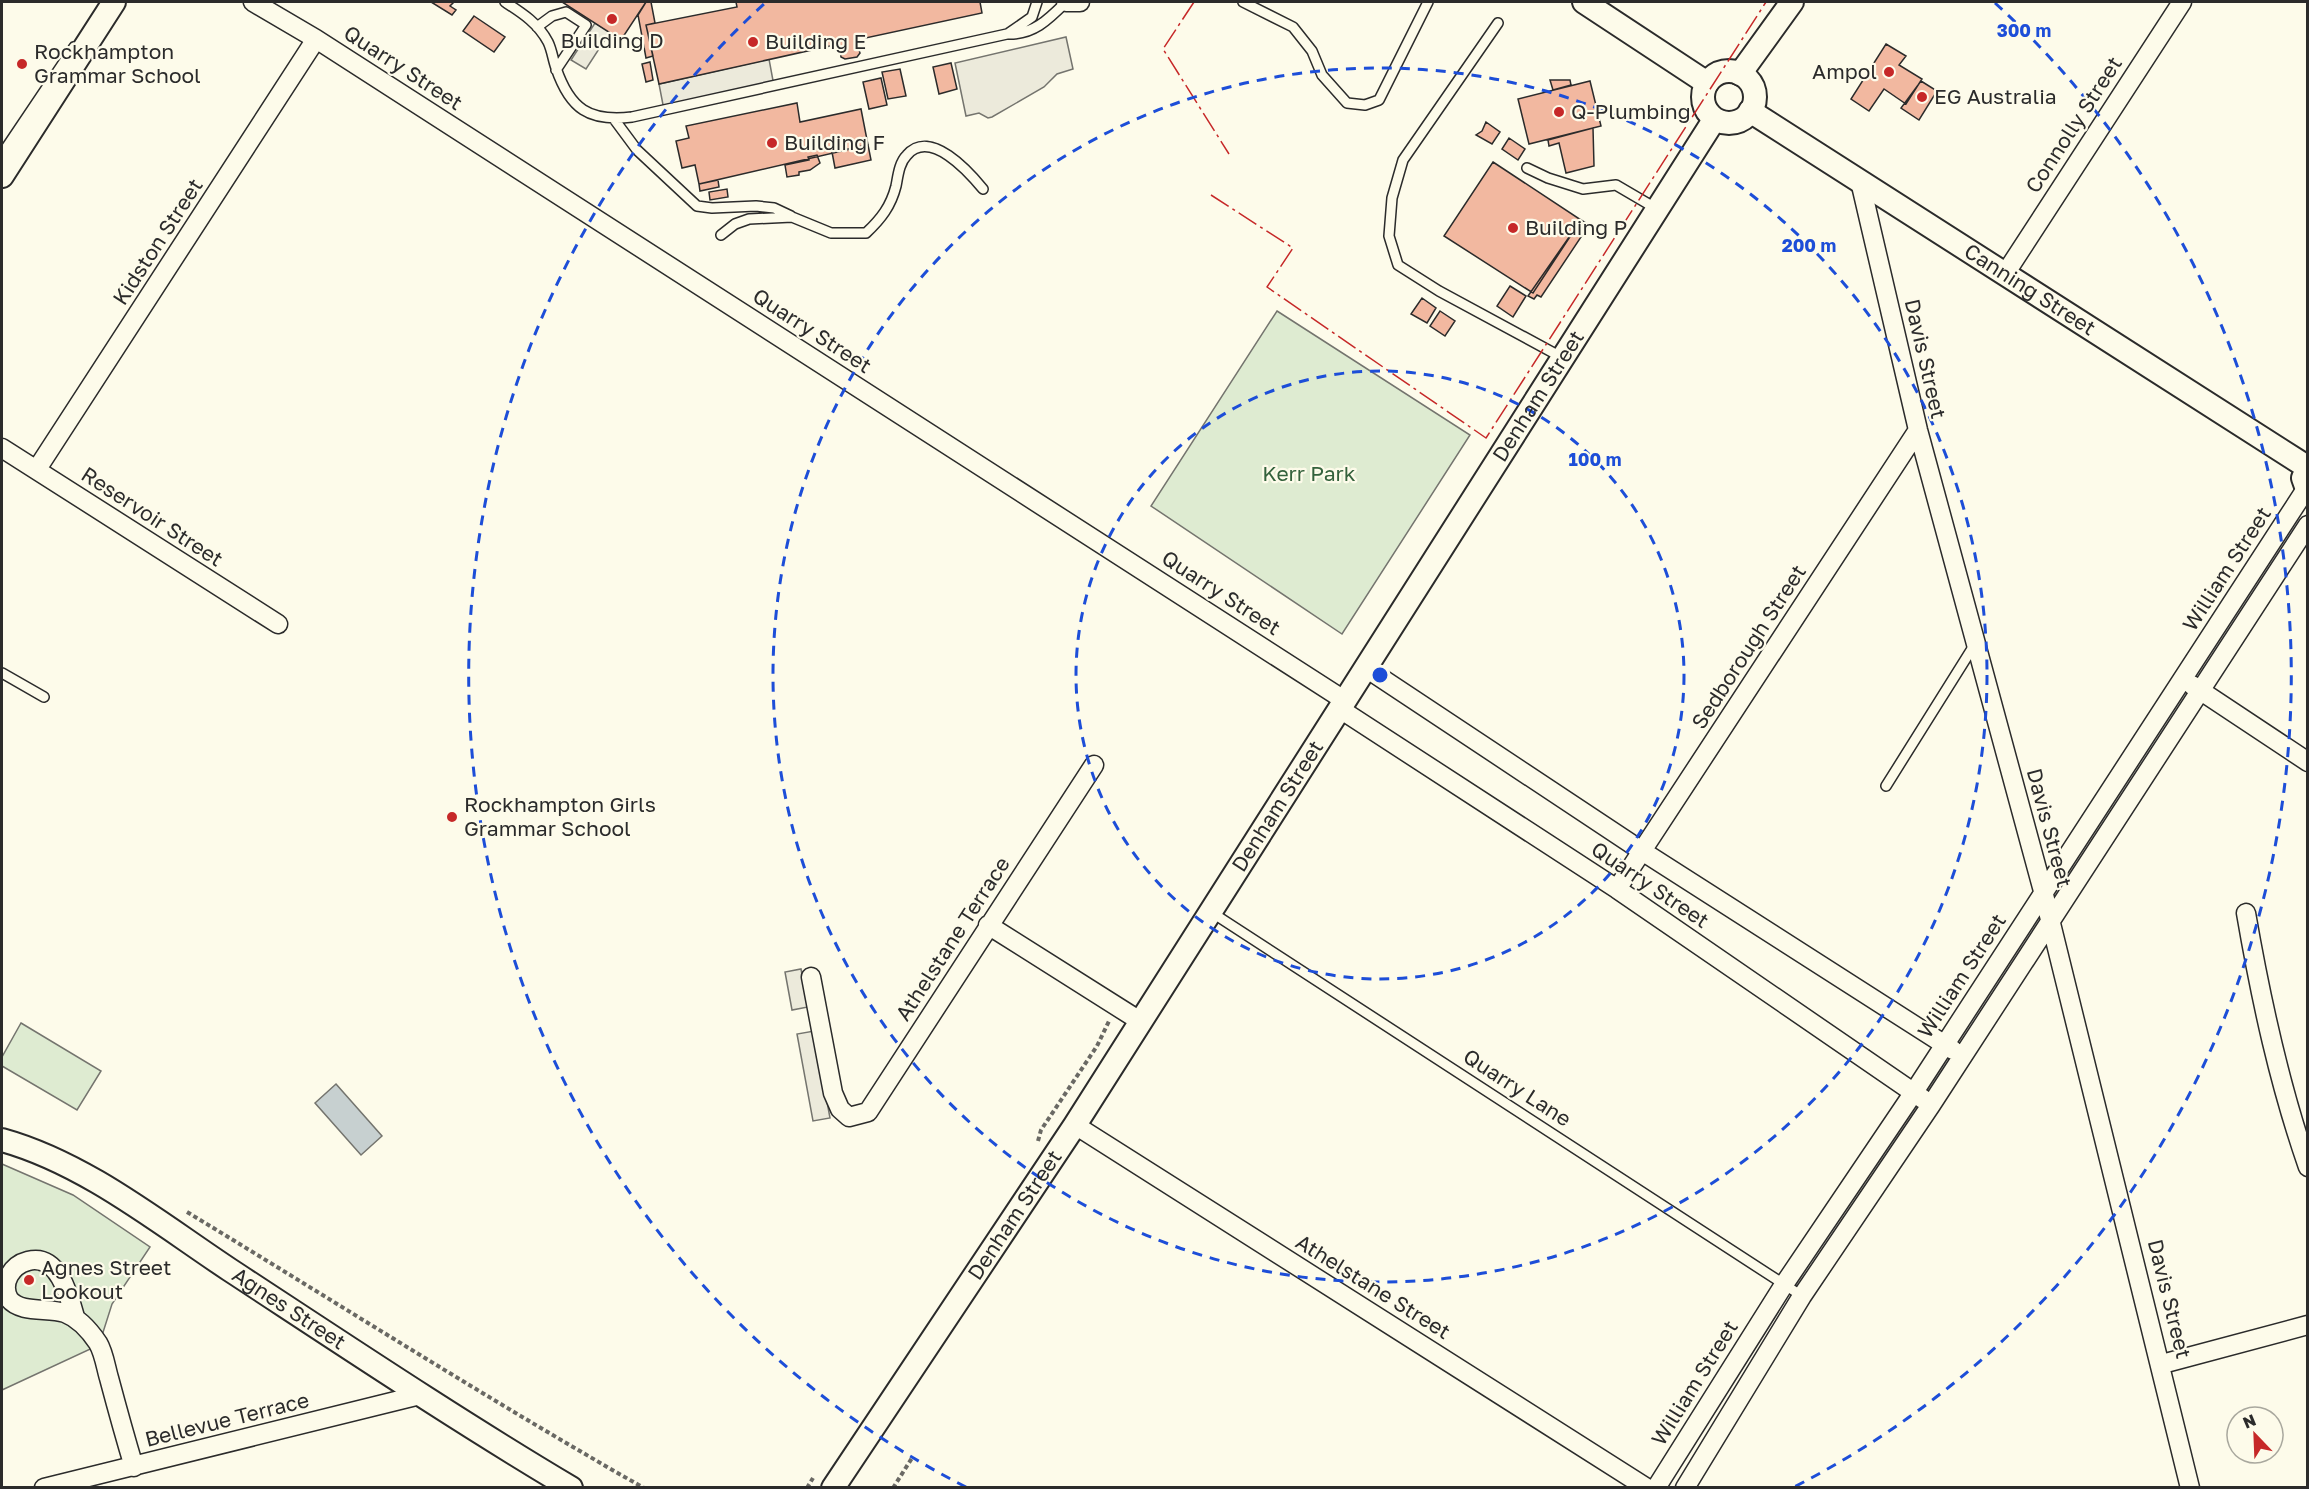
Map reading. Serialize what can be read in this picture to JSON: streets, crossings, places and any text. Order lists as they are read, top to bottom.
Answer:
{
  "streets": {
    "street": [
      "Quarry Street",
      "Connolly Street",
      "Kidston Street",
      "Canning Street",
      "Davis Street",
      "Denham Street",
      "Reservoir Street",
      "William Street",
      "Sedborough Street",
      "Athelstane Terrace",
      "Athelstane Street",
      "Agnes Street",
      "Bellevue Terrace"
    ],
    "lane": ["Quarry Lane"]
  },
  "crossings": [
    ["Quarry Street", "Kidston Street"],
    ["Quarry Street", "Denham Street"],
    ["Quarry Street", "William Street"],
    ["Quarry Street", "Sedborough Street"],
    ["Connolly Street", "Canning Street"],
    ["Kidston Street", "Reservoir Street"],
    ["Canning Street", "Davis Street"],
    ["Canning Street", "Denham Street"],
    ["Davis Street", "William Street"],
    ["Davis Street", "Sedborough Street"],
    ["Denham Street", "Quarry Lane"],
    ["Denham Street", "Athelstane Street"],
    ["William Street", "Quarry Lane"],
    ["Agnes Street", "Bellevue Terrace"]
  ],
  "parks": ["Kerr Park"],
  "places": [
    "Building D",
    "Building E",
    "Rockhampton Grammar School",
    "Ampol",
    "EG Australia",
    "Q-Plumbing",
    "Building F",
    "Building P",
    "Rockhampton Girls Grammar School",
    "Agnes Street Lookout"
  ],
  "north": "top left",
  "rings": ["300 m", "200 m", "100 m"]
}
